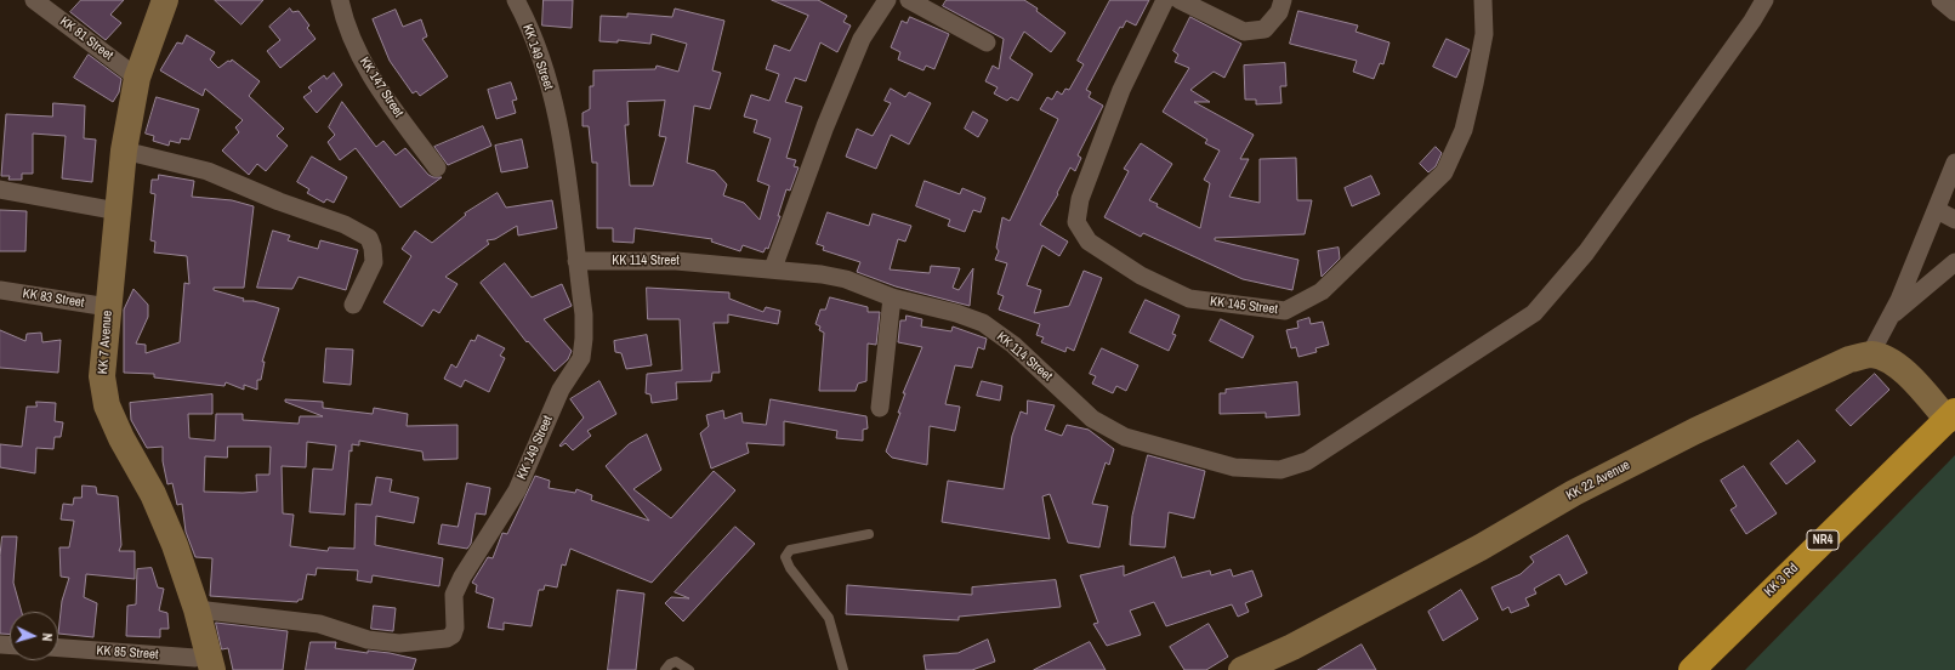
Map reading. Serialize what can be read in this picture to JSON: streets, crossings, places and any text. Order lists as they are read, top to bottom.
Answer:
{
  "streets": {
    "highway": ["NR4", "KK 3 Rd"],
    "street": [
      "KK 81 Street",
      "KK 149 Street",
      "KK 147 Street",
      "KK 114 Street",
      "KK 83 Street",
      "KK 145 Street",
      "KK 7 Avenue",
      "KK 22 Avenue",
      "KK 85 Street"
    ]
  },
  "crossings": [
    ["KK 81 Street", "KK 7 Avenue"],
    ["KK 149 Street", "KK 114 Street"],
    ["KK 149 Street", "KK 7 Avenue"],
    ["KK 83 Street", "KK 7 Avenue"],
    ["KK 7 Avenue", "KK 85 Street"]
  ],
  "north": "right"
}
